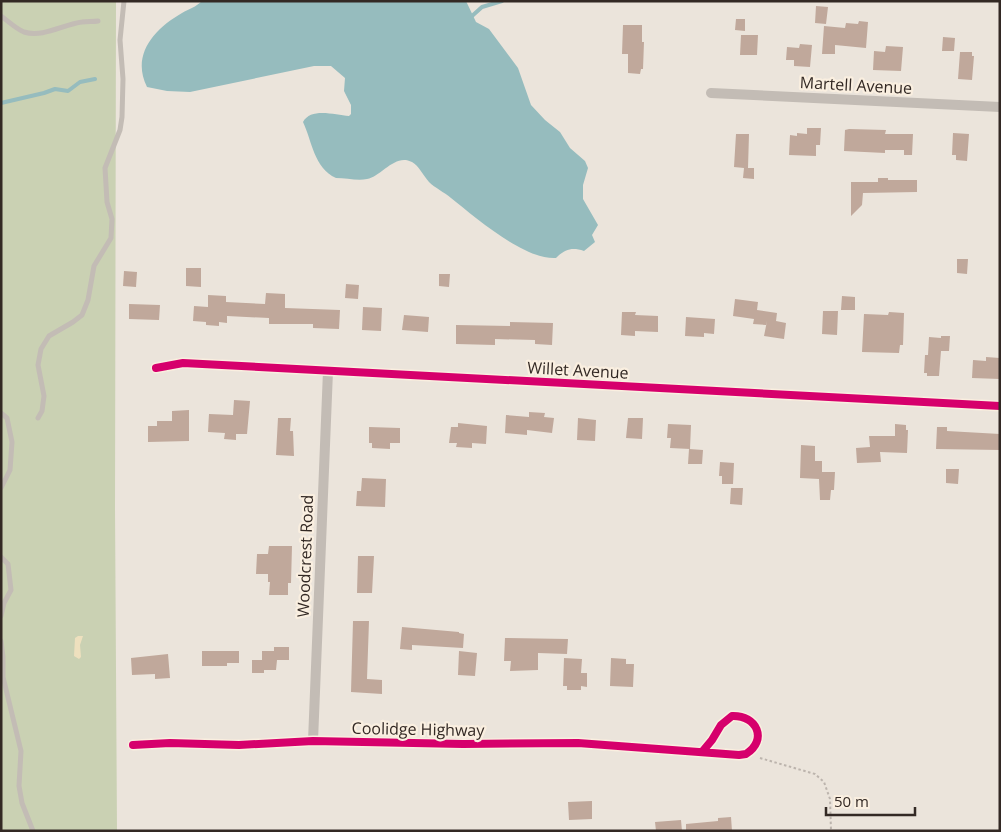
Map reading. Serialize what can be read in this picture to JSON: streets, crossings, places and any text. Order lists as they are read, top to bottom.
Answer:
{
  "streets": {
    "street": [
      "Martell Avenue",
      "Willet Avenue",
      "Woodcrest Road",
      "Coolidge Highway"
    ]
  },
  "crossings": [
    ["Willet Avenue", "Woodcrest Road"],
    ["Woodcrest Road", "Coolidge Highway"]
  ],
  "scale_bar": "50 m"
}
